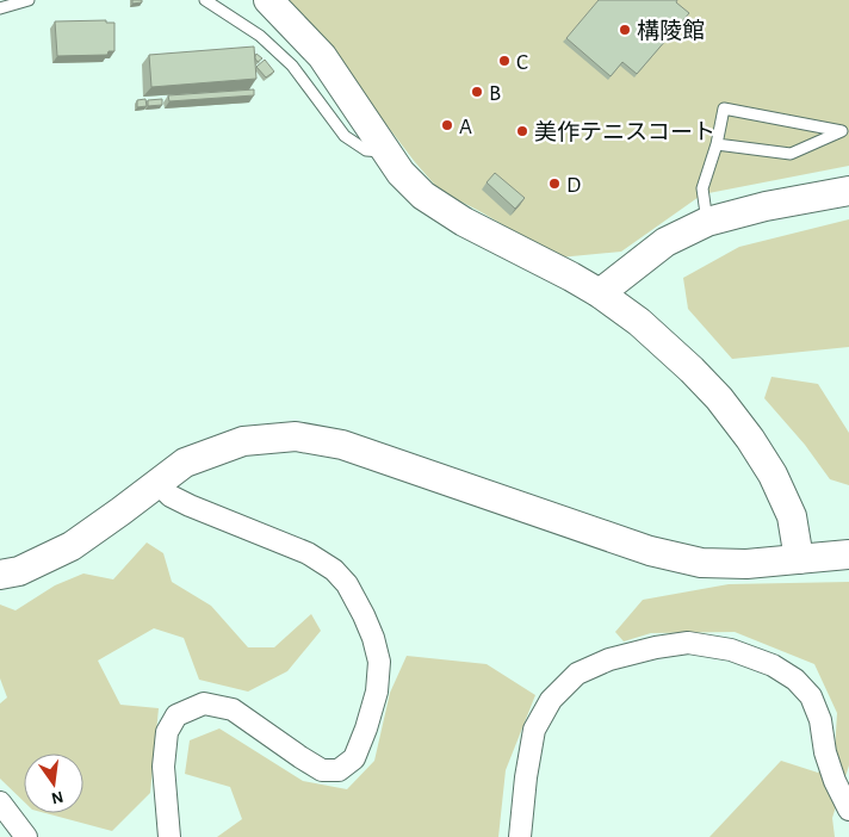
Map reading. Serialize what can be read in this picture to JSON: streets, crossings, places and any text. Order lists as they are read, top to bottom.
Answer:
{
  "places": [
    "構陵館",
    "C",
    "B",
    "A",
    "美作テニスコート",
    "D"
  ],
  "north": "bottom"
}
